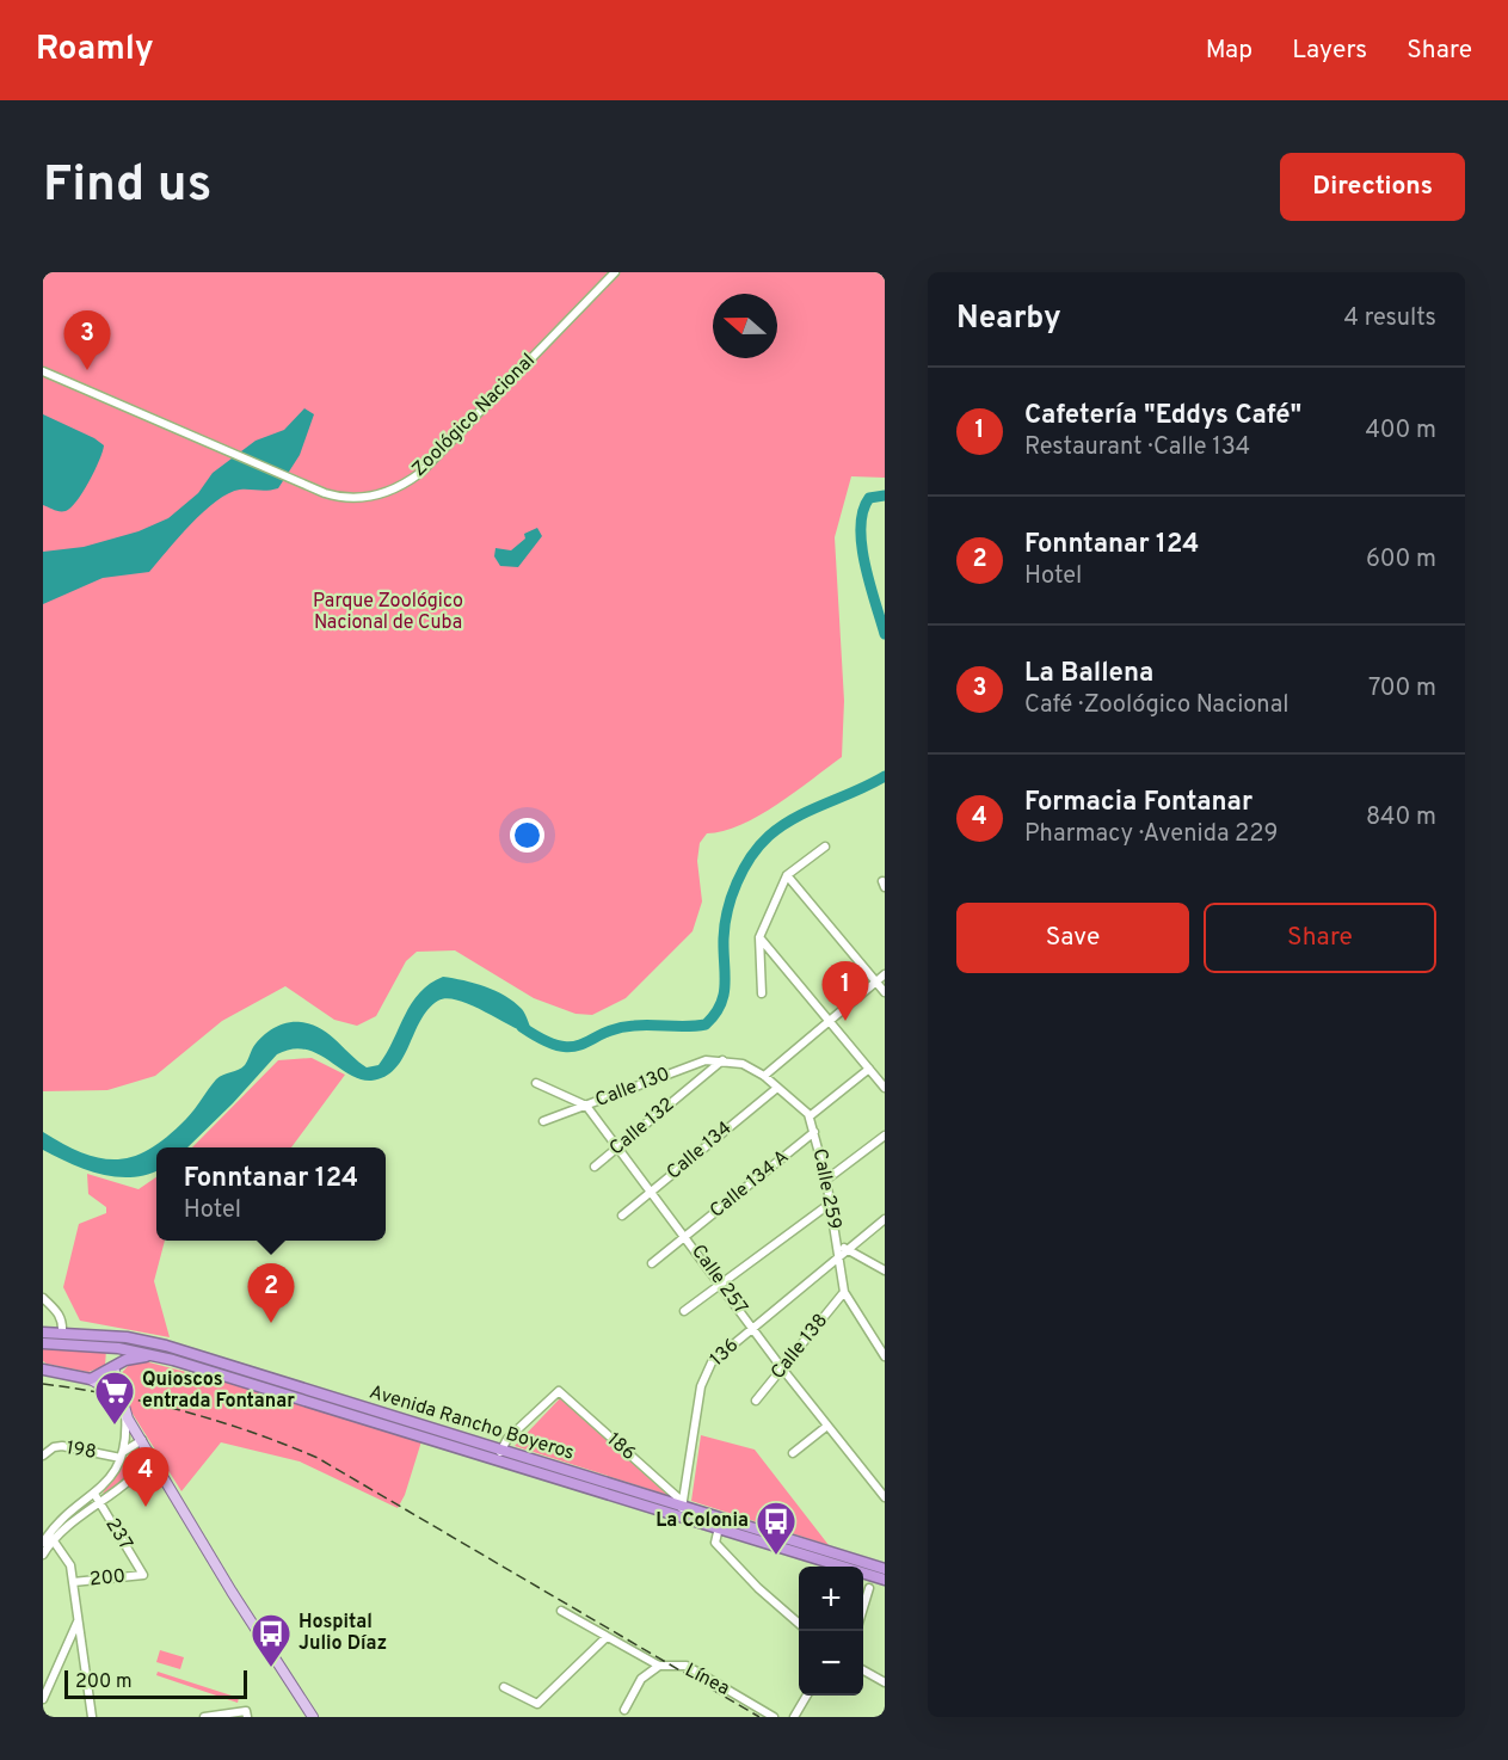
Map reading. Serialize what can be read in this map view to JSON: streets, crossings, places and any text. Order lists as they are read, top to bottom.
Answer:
{
  "streets": {
    "highway": ["Avenida Rancho Boyeros"],
    "street": [
      "Zoológico Nacional",
      "Calle 130",
      "Calle 132",
      "Calle 134",
      "Calle 134 A",
      "Calle 259",
      "Calle 257",
      "Calle 138",
      "136",
      "186",
      "198",
      "237",
      "200",
      "Línea"
    ]
  },
  "crossings": [
    ["Calle 130", "Calle 132"],
    ["Calle 130", "Calle 257"],
    ["Calle 132", "Calle 257"],
    ["Calle 134", "Calle 257"],
    ["Calle 134 A", "Calle 259"],
    ["Calle 134 A", "Calle 257"],
    ["Calle 259", "Calle 138"],
    ["Calle 259", "136"],
    ["Calle 257", "Calle 138"],
    ["Calle 257", "136"],
    ["136", "Avenida Rancho Boyeros"],
    ["136", "186"],
    ["Avenida Rancho Boyeros", "186"],
    ["237", "200"]
  ],
  "parks": ["Parque Zoológico Nacional de Cuba"],
  "places": {
    "supermarket": ["Quioscos entrada Fontanar"],
    "bus stop": ["La Colonia", "Hospital Julio Díaz"]
  },
  "scale_bar": "200 m",
  "north": "left",
  "page": {
    "header": "Roamly",
    "nav": ["Map", "Layers", "Share"],
    "buttons": [
      "Directions",
      ["Save", "Share"]
    ],
    "title": "Find us",
    "heading": ["Nearby", "4 results"],
    "pins": [
      "3",
      "1",
      "2",
      "4"
    ],
    "list": [
      {
        "mark": "1",
        "name": "Cafetería \"Eddys Café\"",
        "note": "Restaurant · Calle 134",
        "value": "400 m"
      },
      {
        "mark": "2",
        "name": "Fonntanar 124",
        "note": "Hotel",
        "value": "600 m"
      },
      {
        "mark": "3",
        "name": "La Ballena",
        "note": "Café · Zoológico Nacional",
        "value": "700 m"
      },
      {
        "mark": "4",
        "name": "Formacia Fontanar",
        "note": "Pharmacy · Avenida 229",
        "value": "840 m"
      }
    ],
    "popup": ["Fonntanar 124", "Hotel"],
    "map_buttons": ["+", "−"],
    "scale": "200 m"
  }
}
